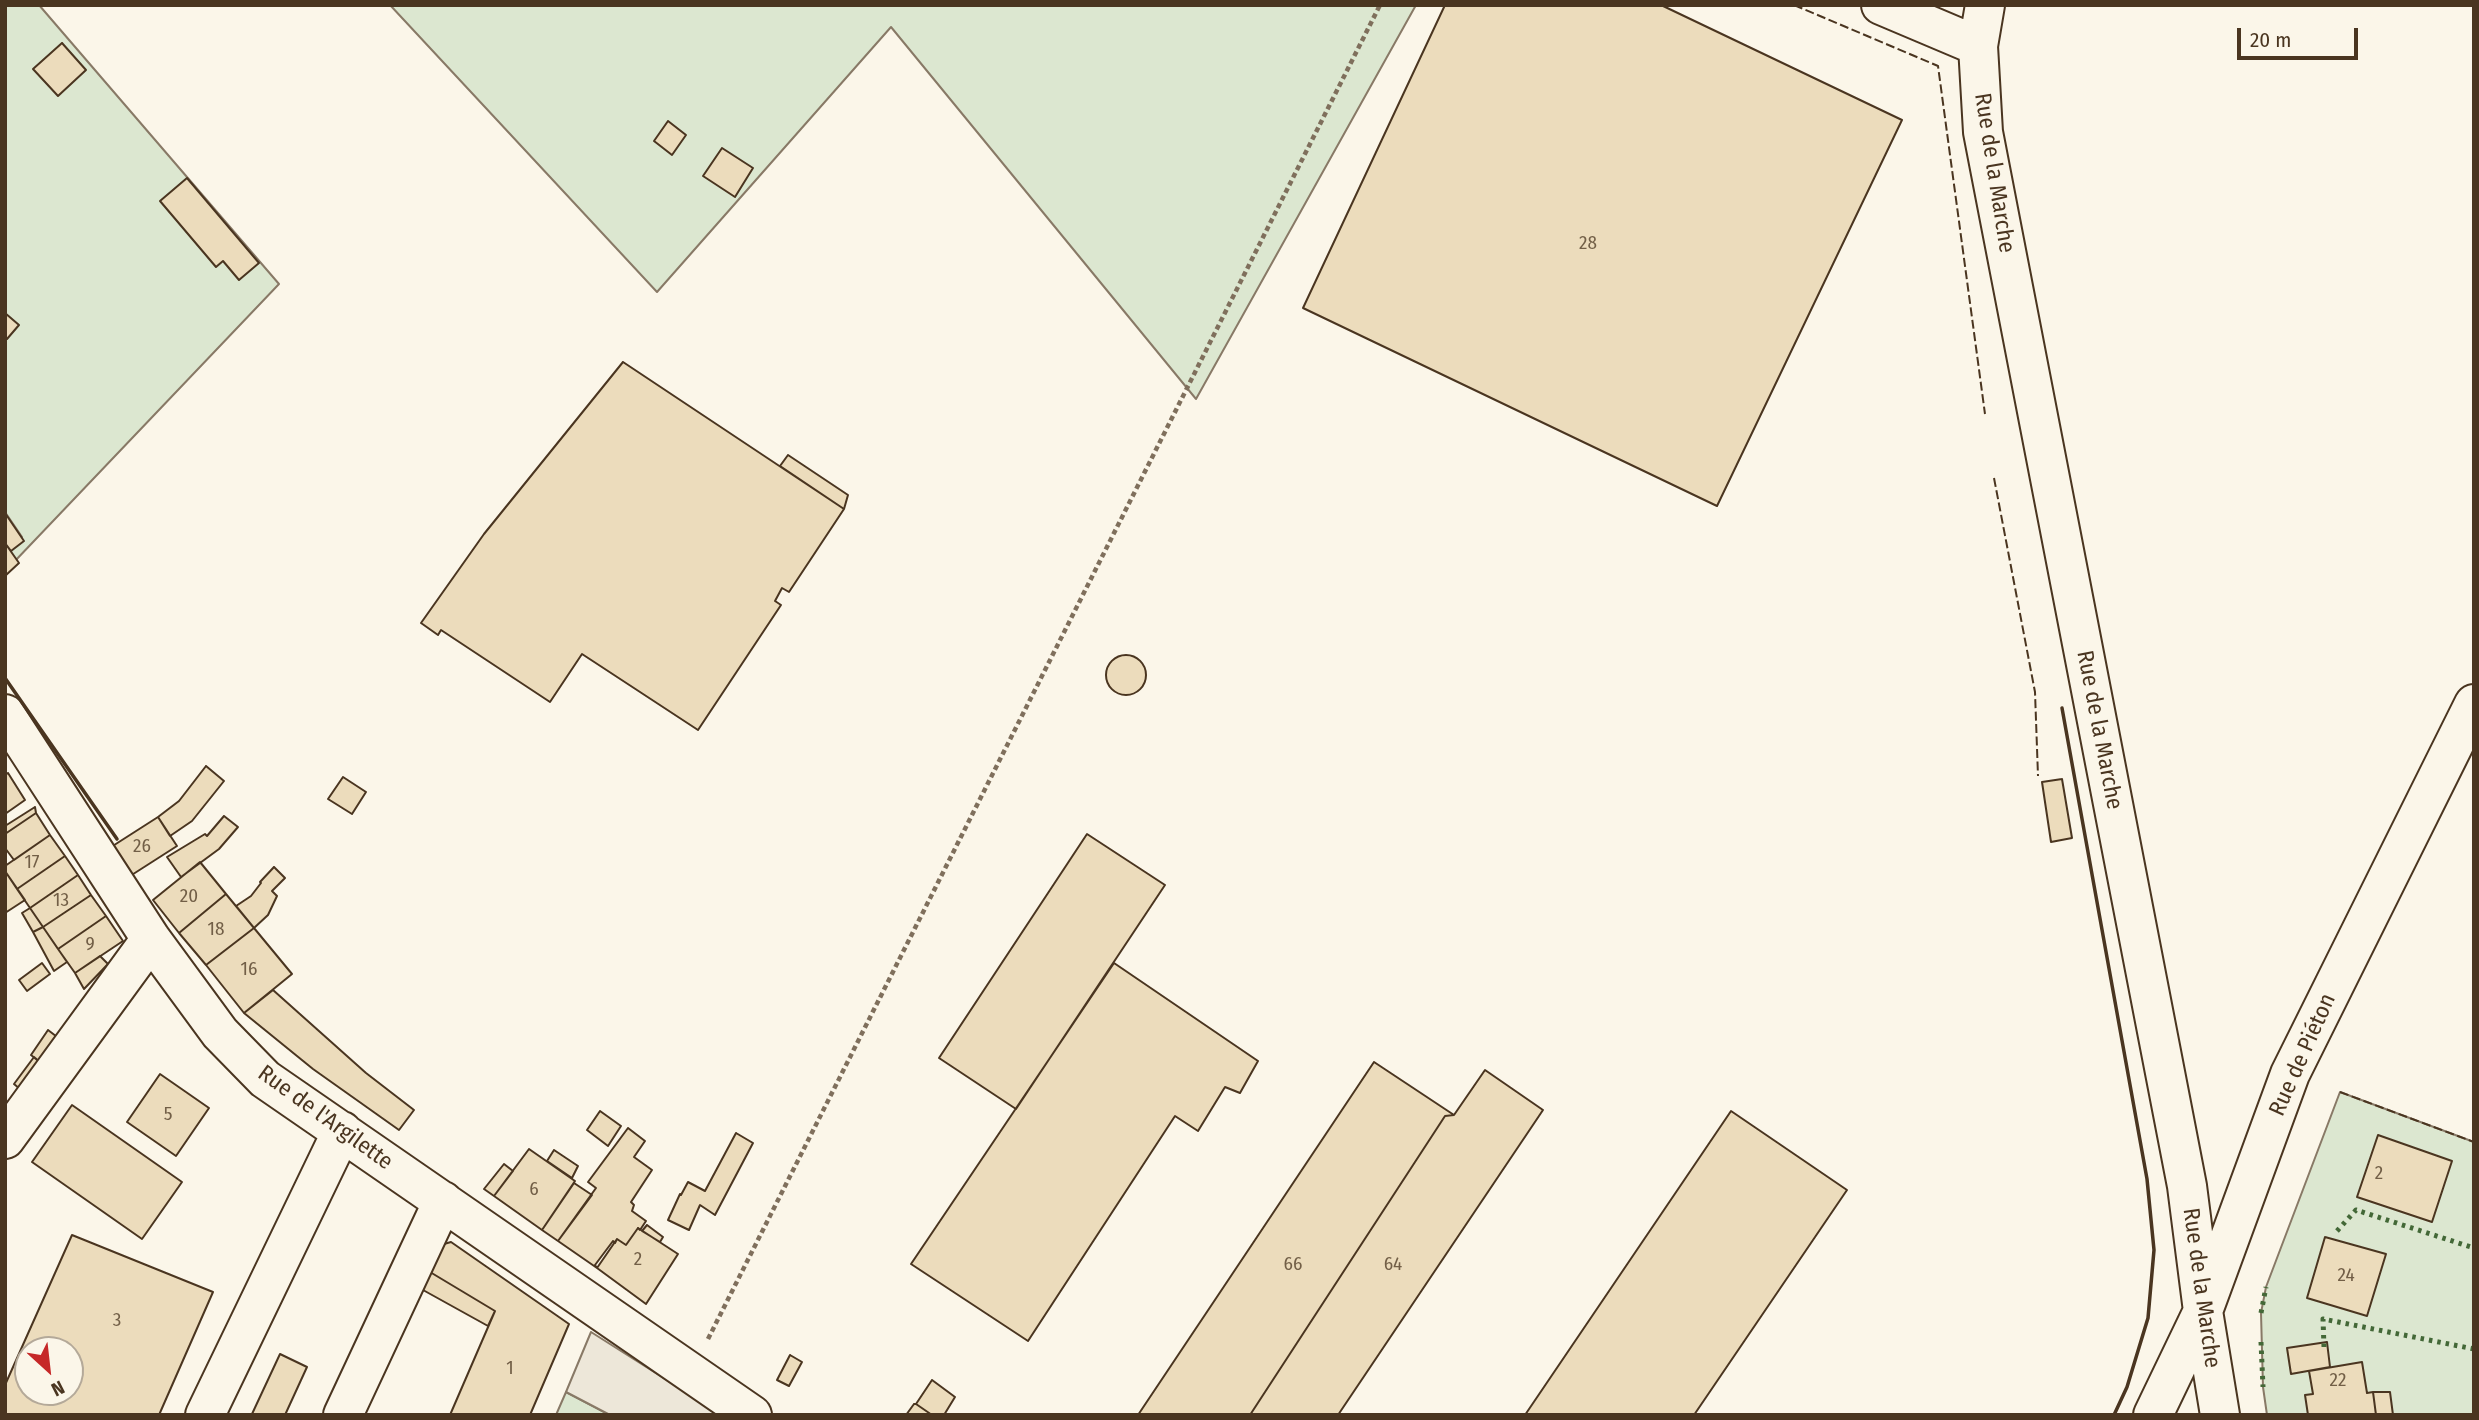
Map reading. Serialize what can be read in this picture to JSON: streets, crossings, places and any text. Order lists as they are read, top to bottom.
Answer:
{
  "streets": {
    "street": ["Rue de la Marche", "Rue de Piéton", "Rue de l'Argilette"]
  },
  "crossings": [
    ["Rue de la Marche", "Rue de Piéton"]
  ],
  "house_numbers": [
    "28",
    "26",
    "17",
    "20",
    "13",
    "18",
    "9",
    "16",
    "5",
    "2",
    "6",
    "2",
    "66",
    "64",
    "24",
    "3",
    "1",
    "22"
  ],
  "scale_bar": "20 m",
  "north": "bottom right"
}
